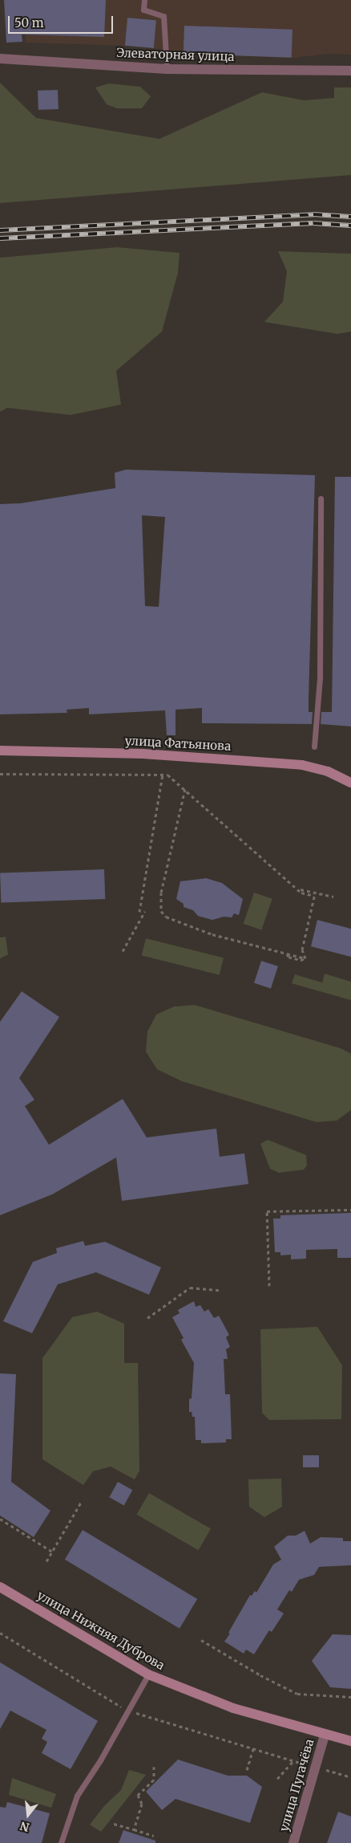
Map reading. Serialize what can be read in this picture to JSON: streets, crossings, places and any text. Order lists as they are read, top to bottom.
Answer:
{
  "streets": {
    "street": [
      "Элеваторная улица",
      "улица Фатьянова",
      "улица Нижняя Дуброва",
      "улица Пугачёва"
    ]
  },
  "crossings": [
    ["улица Нижняя Дуброва", "улица Пугачёва"]
  ],
  "scale_bar": "50 m",
  "north": "bottom"
}
